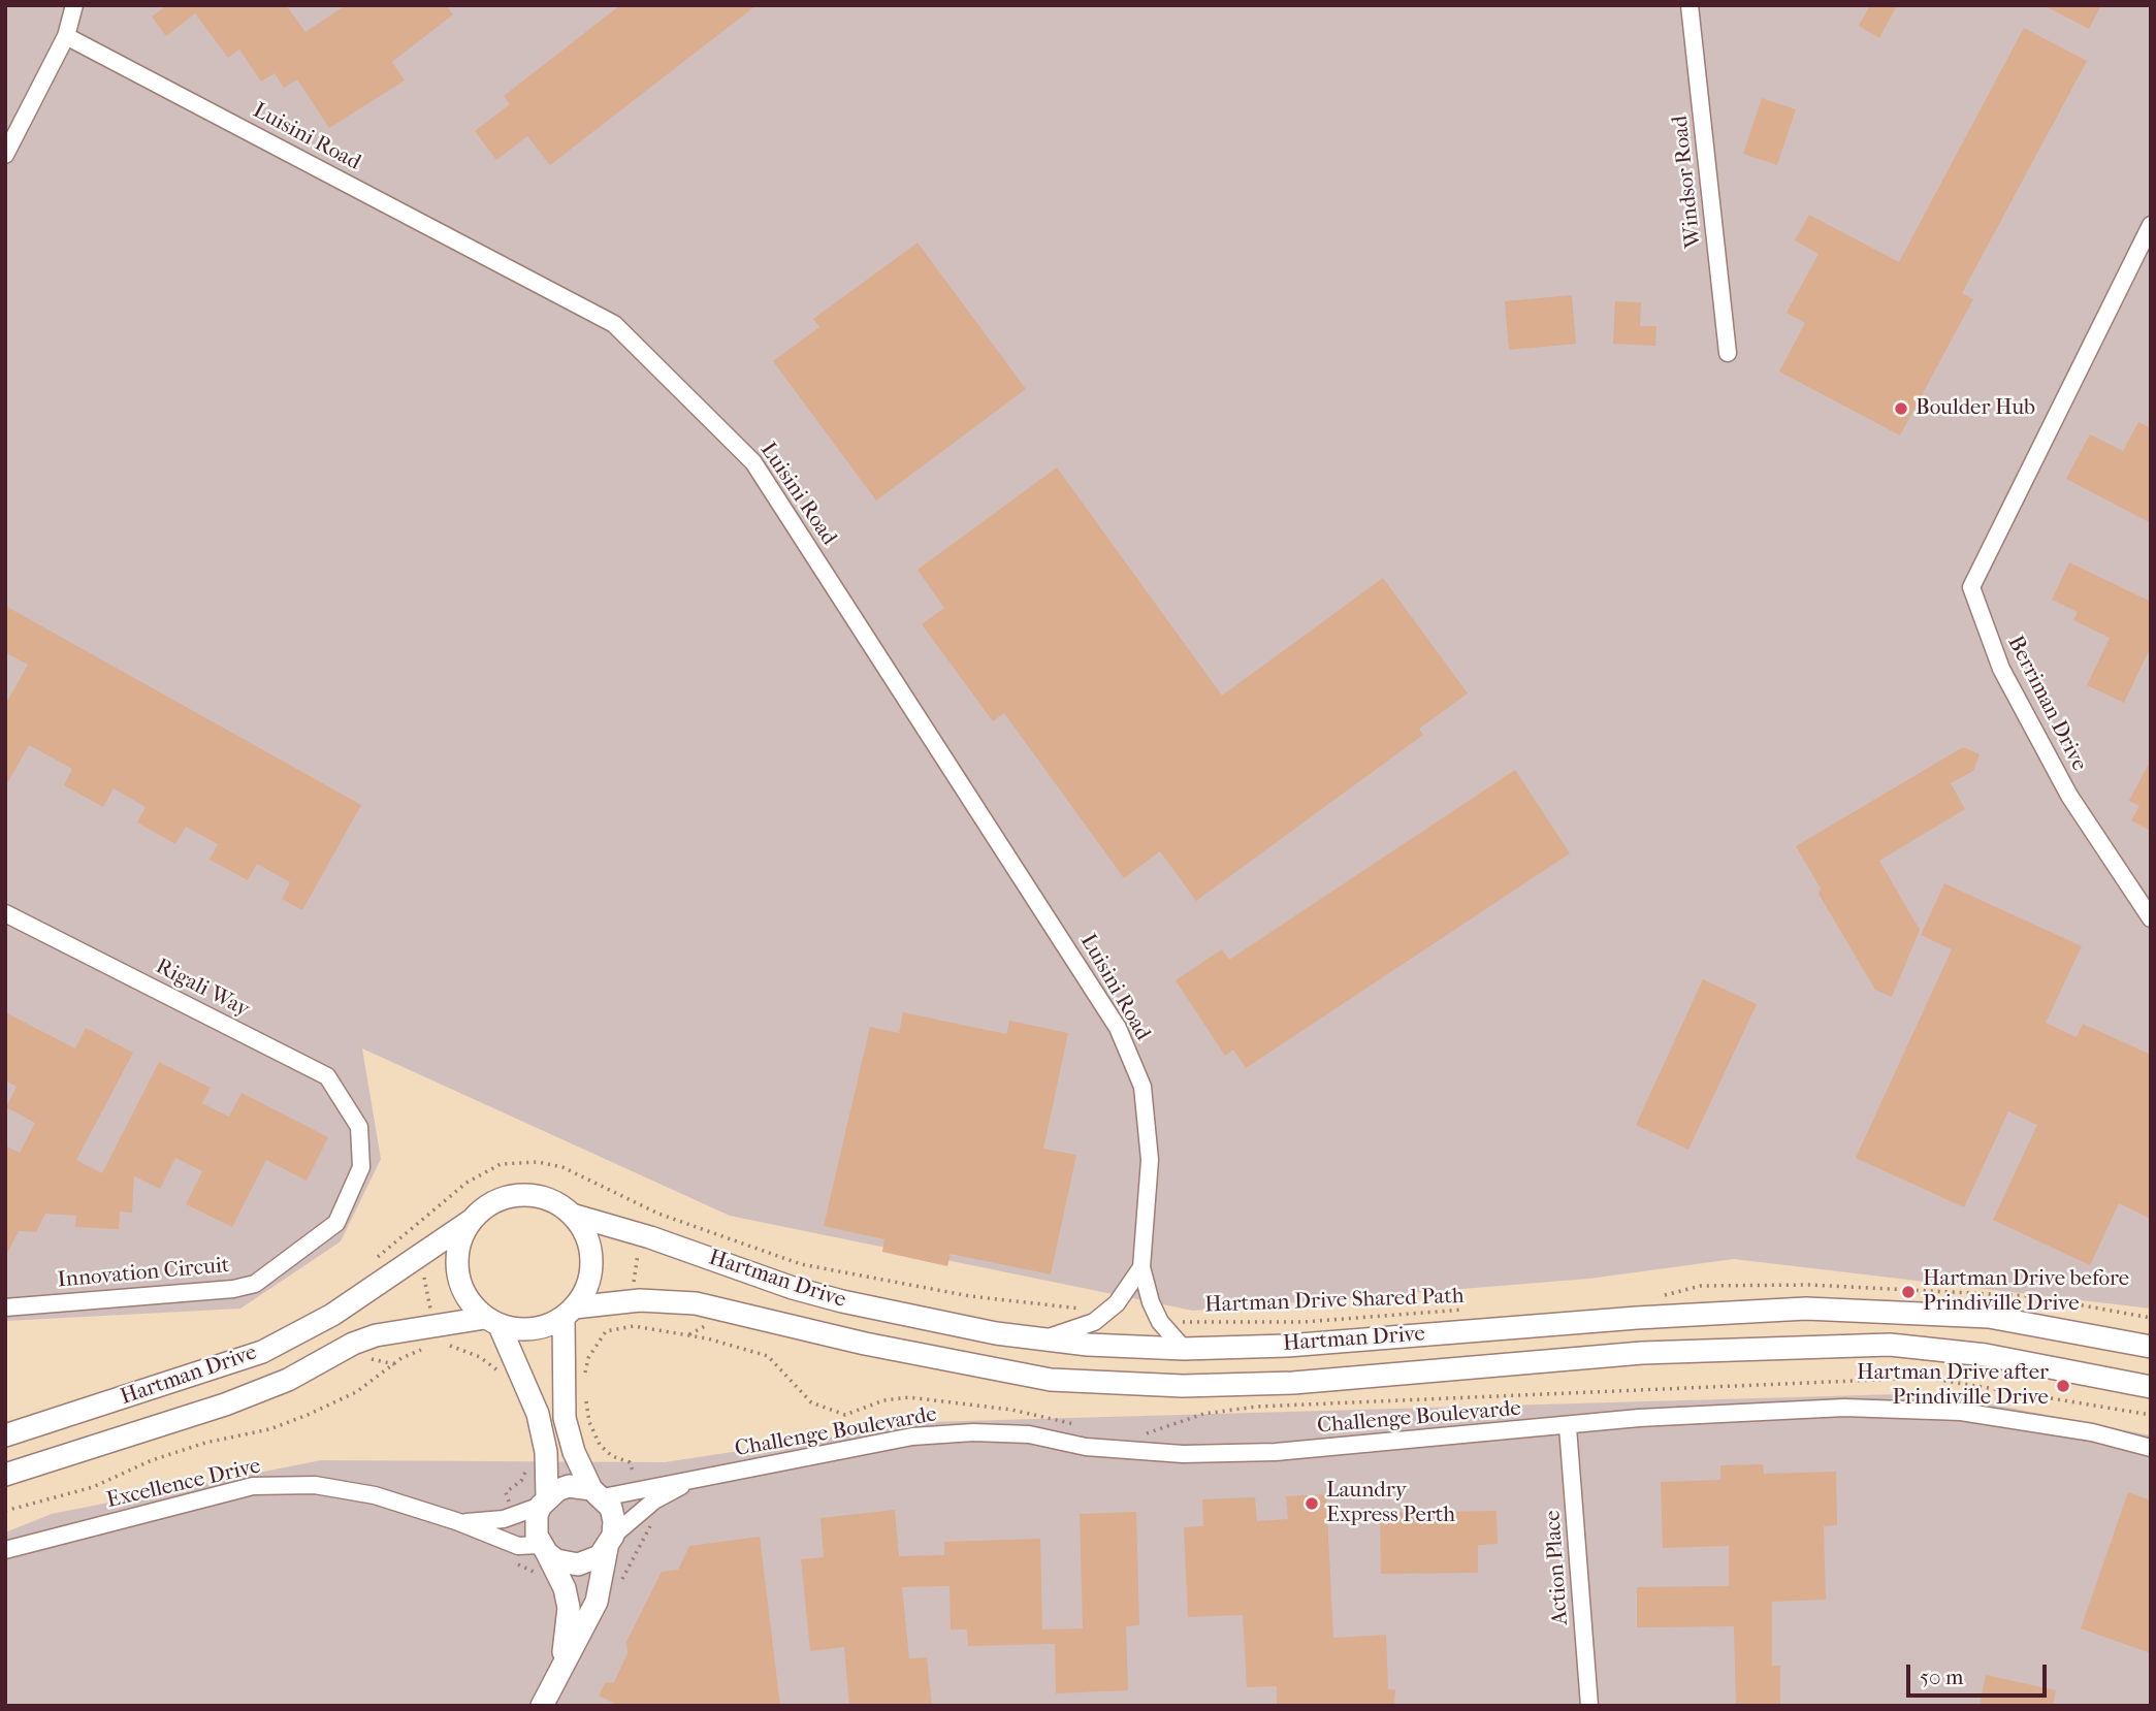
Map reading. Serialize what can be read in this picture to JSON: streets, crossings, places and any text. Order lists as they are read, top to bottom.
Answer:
{
  "streets": {
    "main road": ["Hartman Drive"],
    "street": [
      "Luisini Road",
      "Windsor Road",
      "Berriman Drive",
      "Rigali Way",
      "Innovation Circuit",
      "Challenge Boulevarde",
      "Excellence Drive",
      "Action Place"
    ],
    "path": ["Hartman Drive Shared Path"]
  },
  "crossings": [
    ["Luisini Road", "Hartman Drive"],
    ["Luisini Road", "Hartman Drive Shared Path"],
    ["Rigali Way", "Innovation Circuit"],
    ["Challenge Boulevarde", "Excellence Drive"],
    ["Challenge Boulevarde", "Action Place"]
  ],
  "places": [
    "Boulder Hub",
    "Hartman Drive before Prindiville Drive",
    "Hartman Drive after Prindiville Drive",
    "Laundry Express Perth"
  ],
  "scale_bar": "50 m"
}
